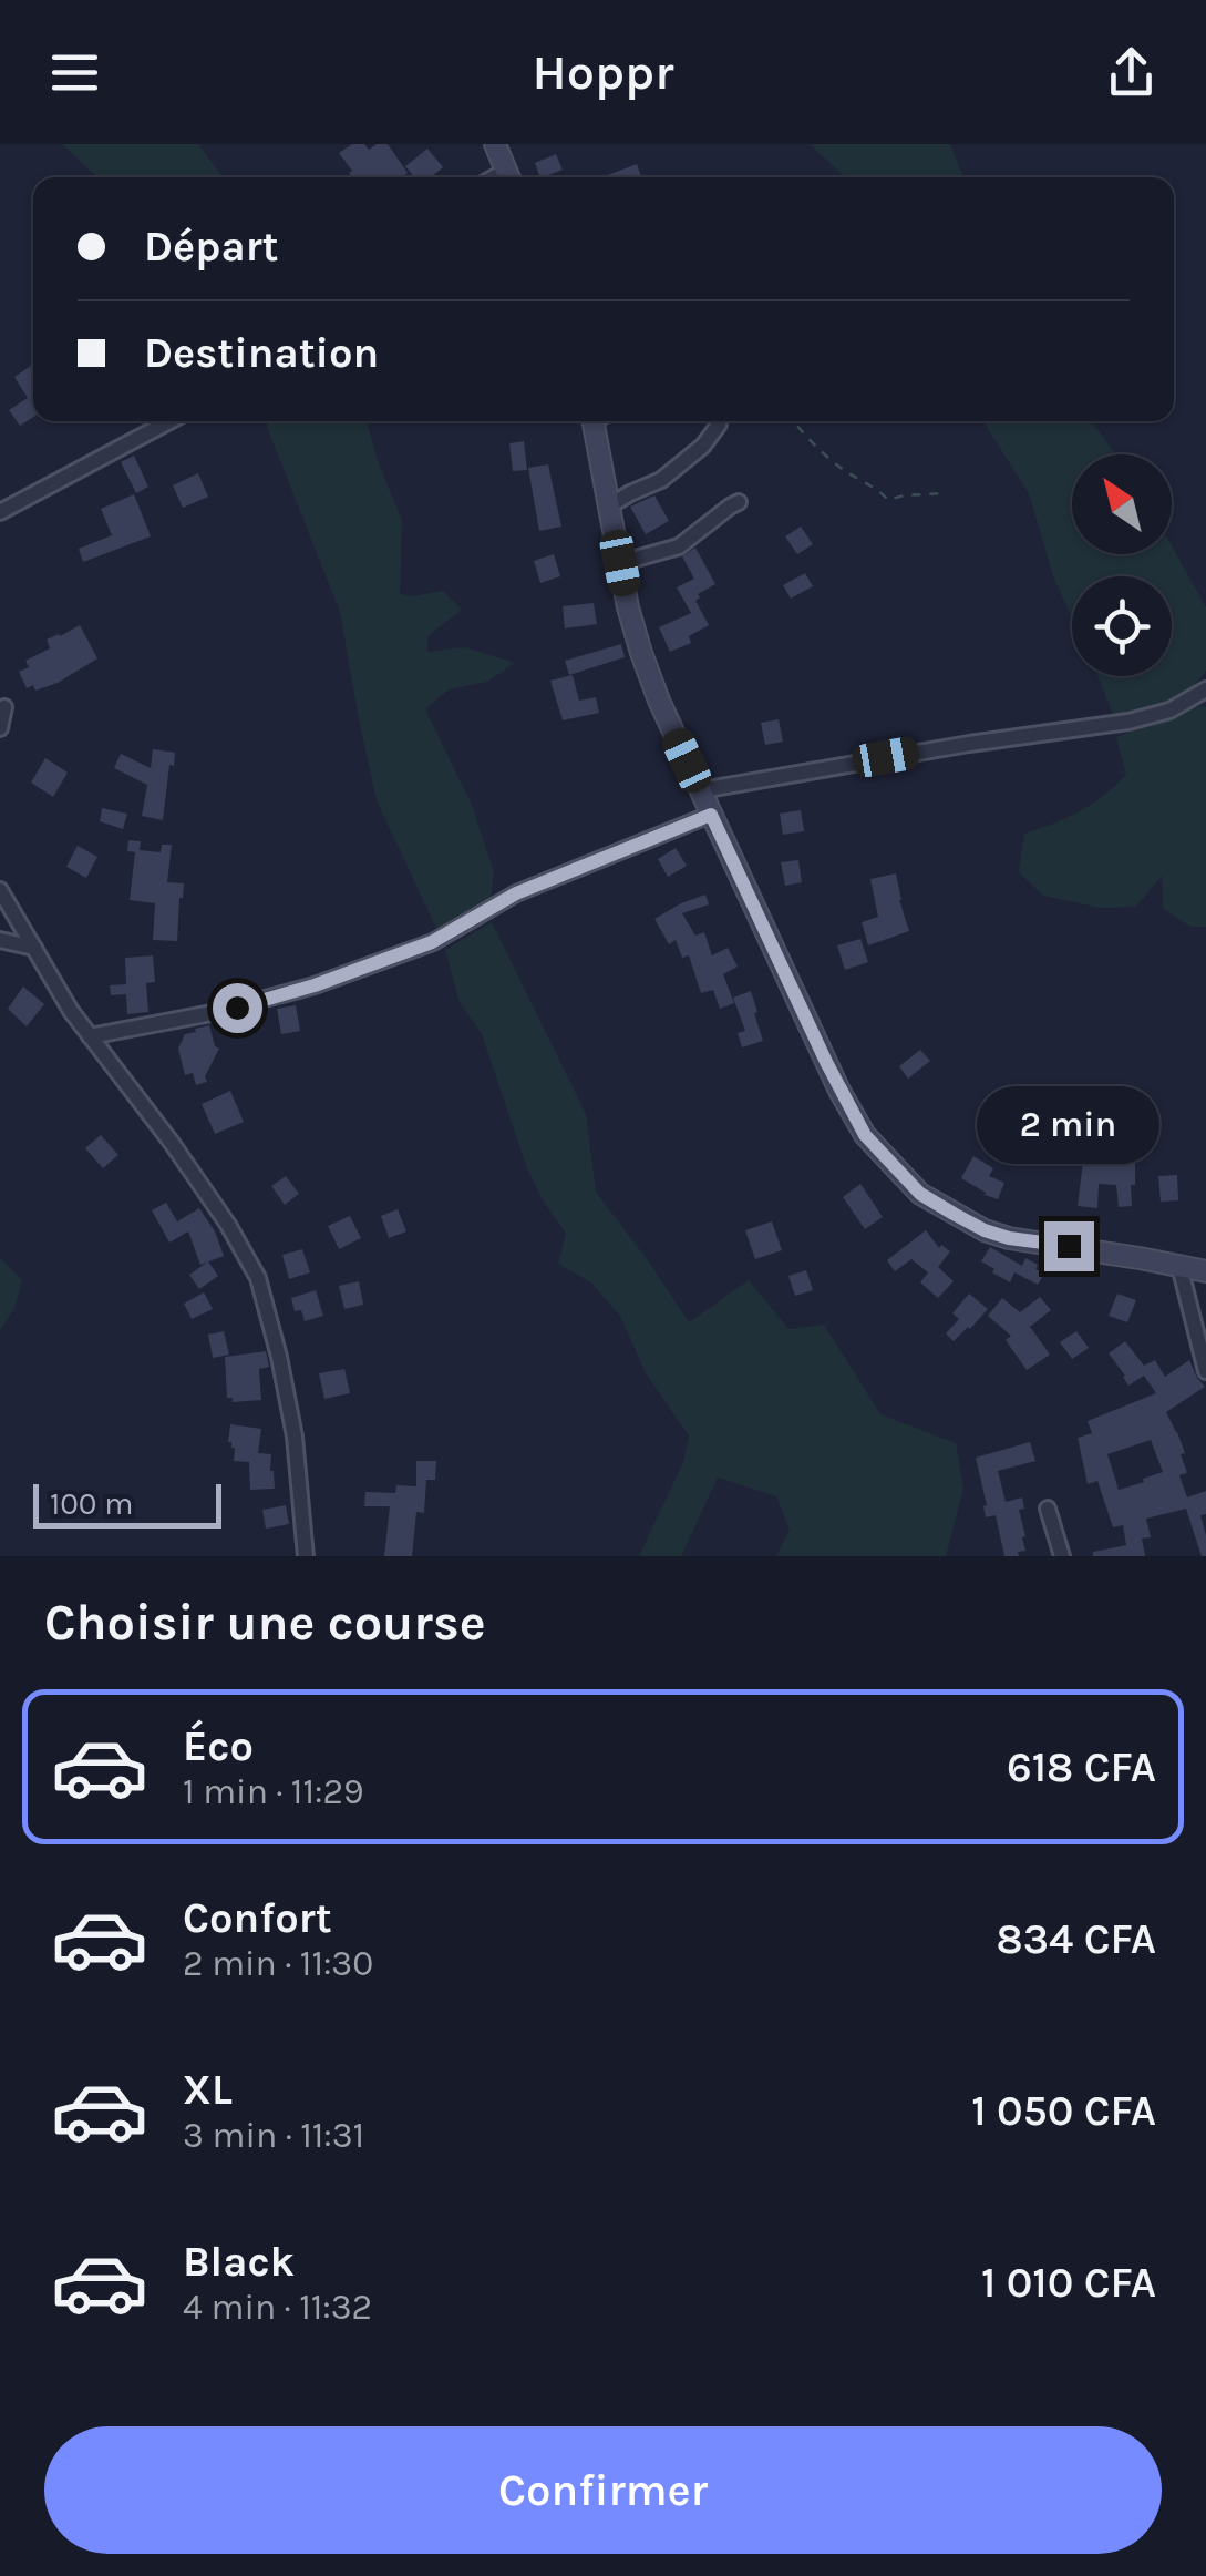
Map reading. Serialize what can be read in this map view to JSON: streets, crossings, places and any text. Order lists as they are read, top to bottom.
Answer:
{
  "scale_bar": "100 m",
  "north": "top left",
  "page": {
    "header": "Hoppr",
    "banner": ["Départ", "Destination"],
    "bubble": "2 min",
    "scale": "100 m",
    "heading": "Choisir une course",
    "list": [
      {
        "name": "Éco",
        "note": "1 min · 11:29",
        "value": "618 CFA"
      },
      {
        "name": "Confort",
        "note": "2 min · 11:30",
        "value": "834 CFA"
      },
      {
        "name": "XL",
        "note": "3 min · 11:31",
        "value": "1 050 CFA"
      },
      {
        "name": "Black",
        "note": "4 min · 11:32",
        "value": "1 010 CFA"
      }
    ],
    "buttons": "Confirmer"
  }
}
